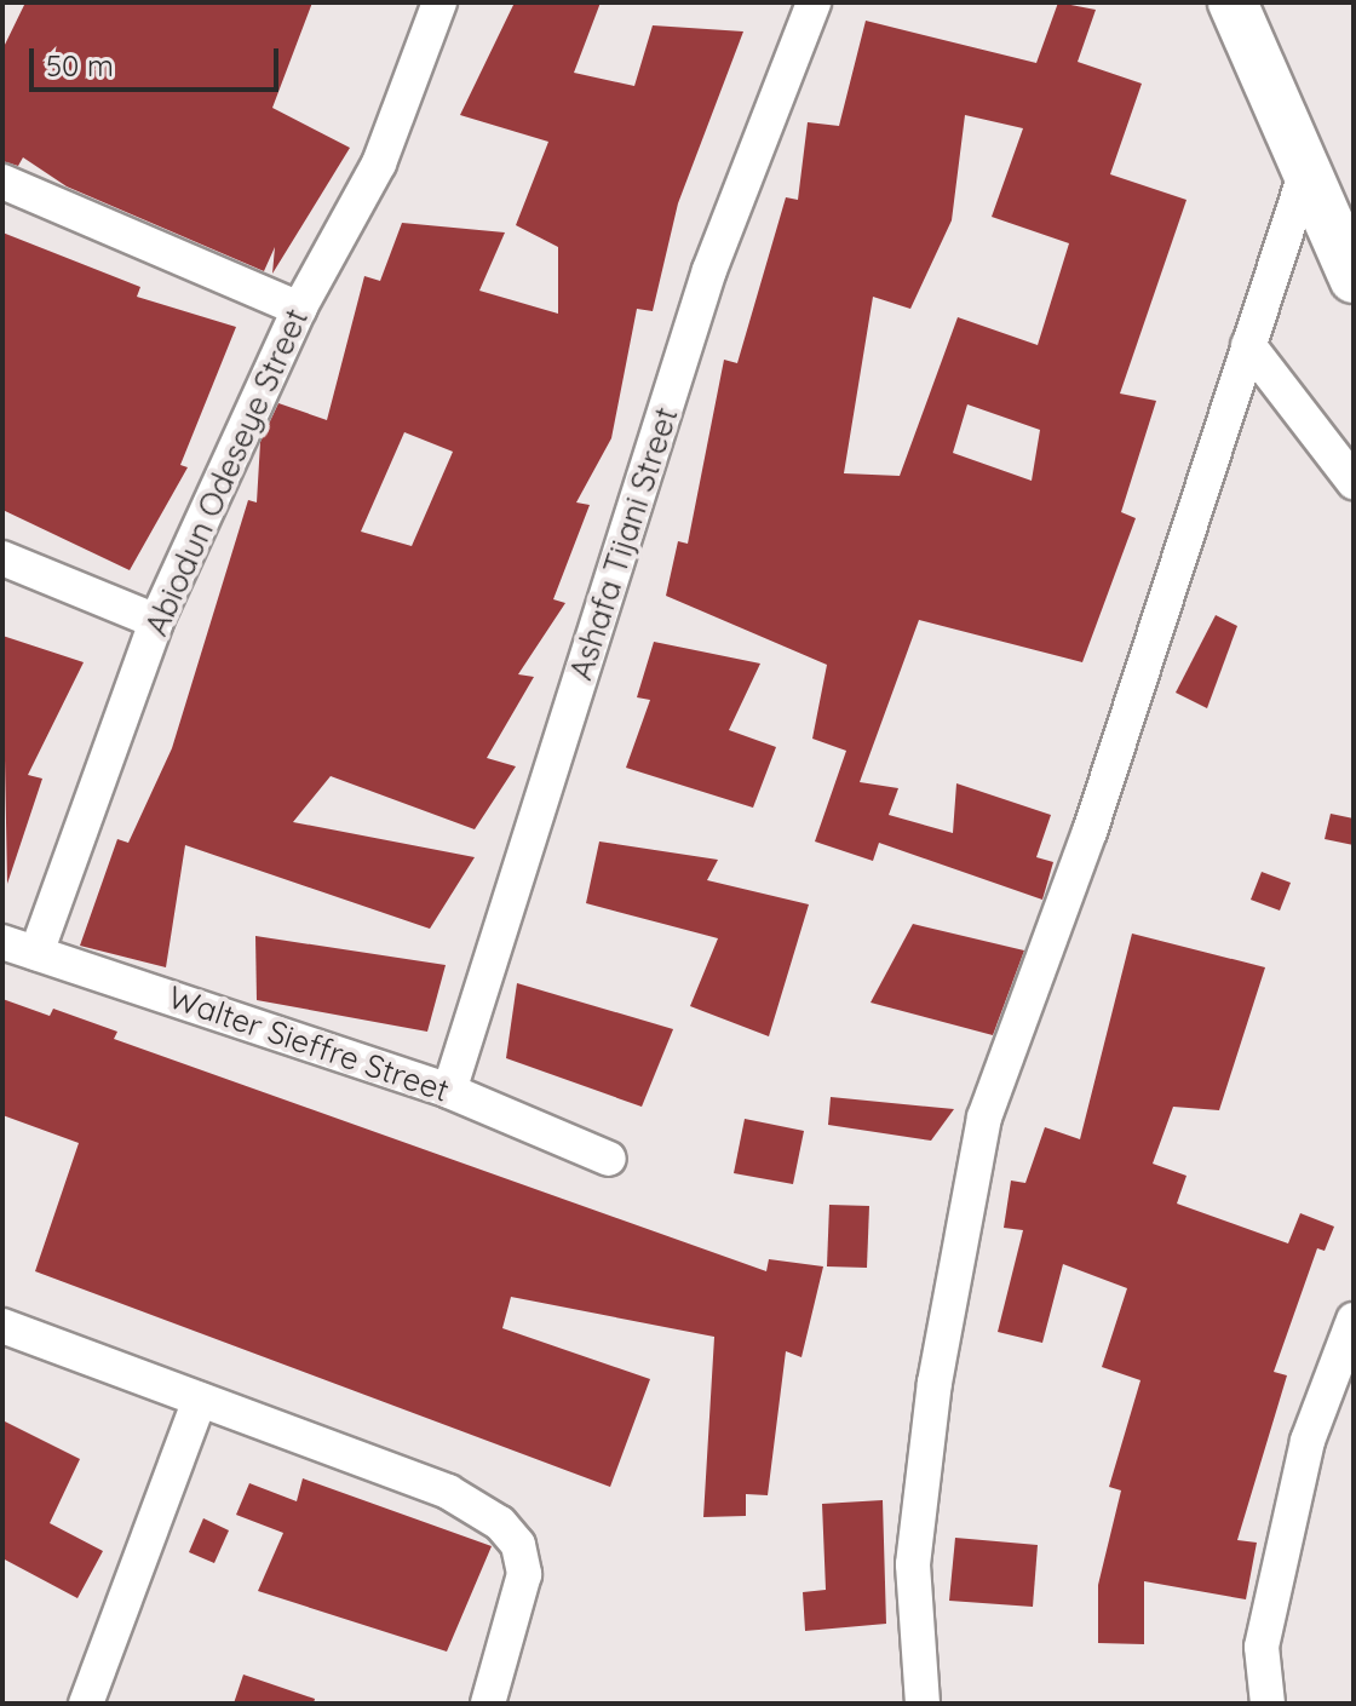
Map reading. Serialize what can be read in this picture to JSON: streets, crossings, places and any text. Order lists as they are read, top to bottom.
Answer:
{
  "streets": {
    "street": ["Abiodun Odeseye Street", "Ashafa Tijani Street", "Walter Sieffre Street"]
  },
  "crossings": [
    ["Abiodun Odeseye Street", "Walter Sieffre Street"],
    ["Ashafa Tijani Street", "Walter Sieffre Street"]
  ],
  "scale_bar": "50 m"
}
